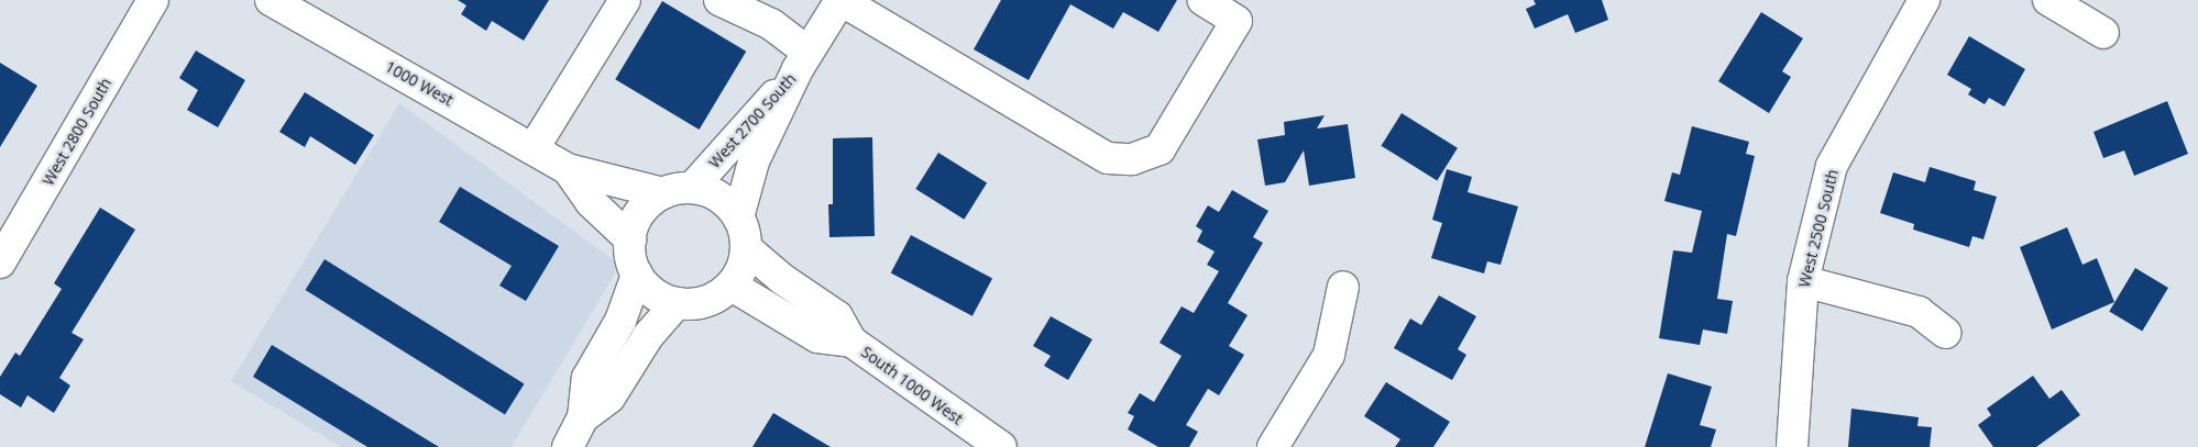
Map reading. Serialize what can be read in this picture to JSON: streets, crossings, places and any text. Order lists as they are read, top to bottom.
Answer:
{
  "streets": {
    "main road": [
      "1000 West",
      "West 2700 South",
      "West 2800 South",
      "West 2500 South",
      "South 1000 West"
    ]
  },
  "crossings": [
    ["West 2700 South", "South 1000 West"]
  ]
}
